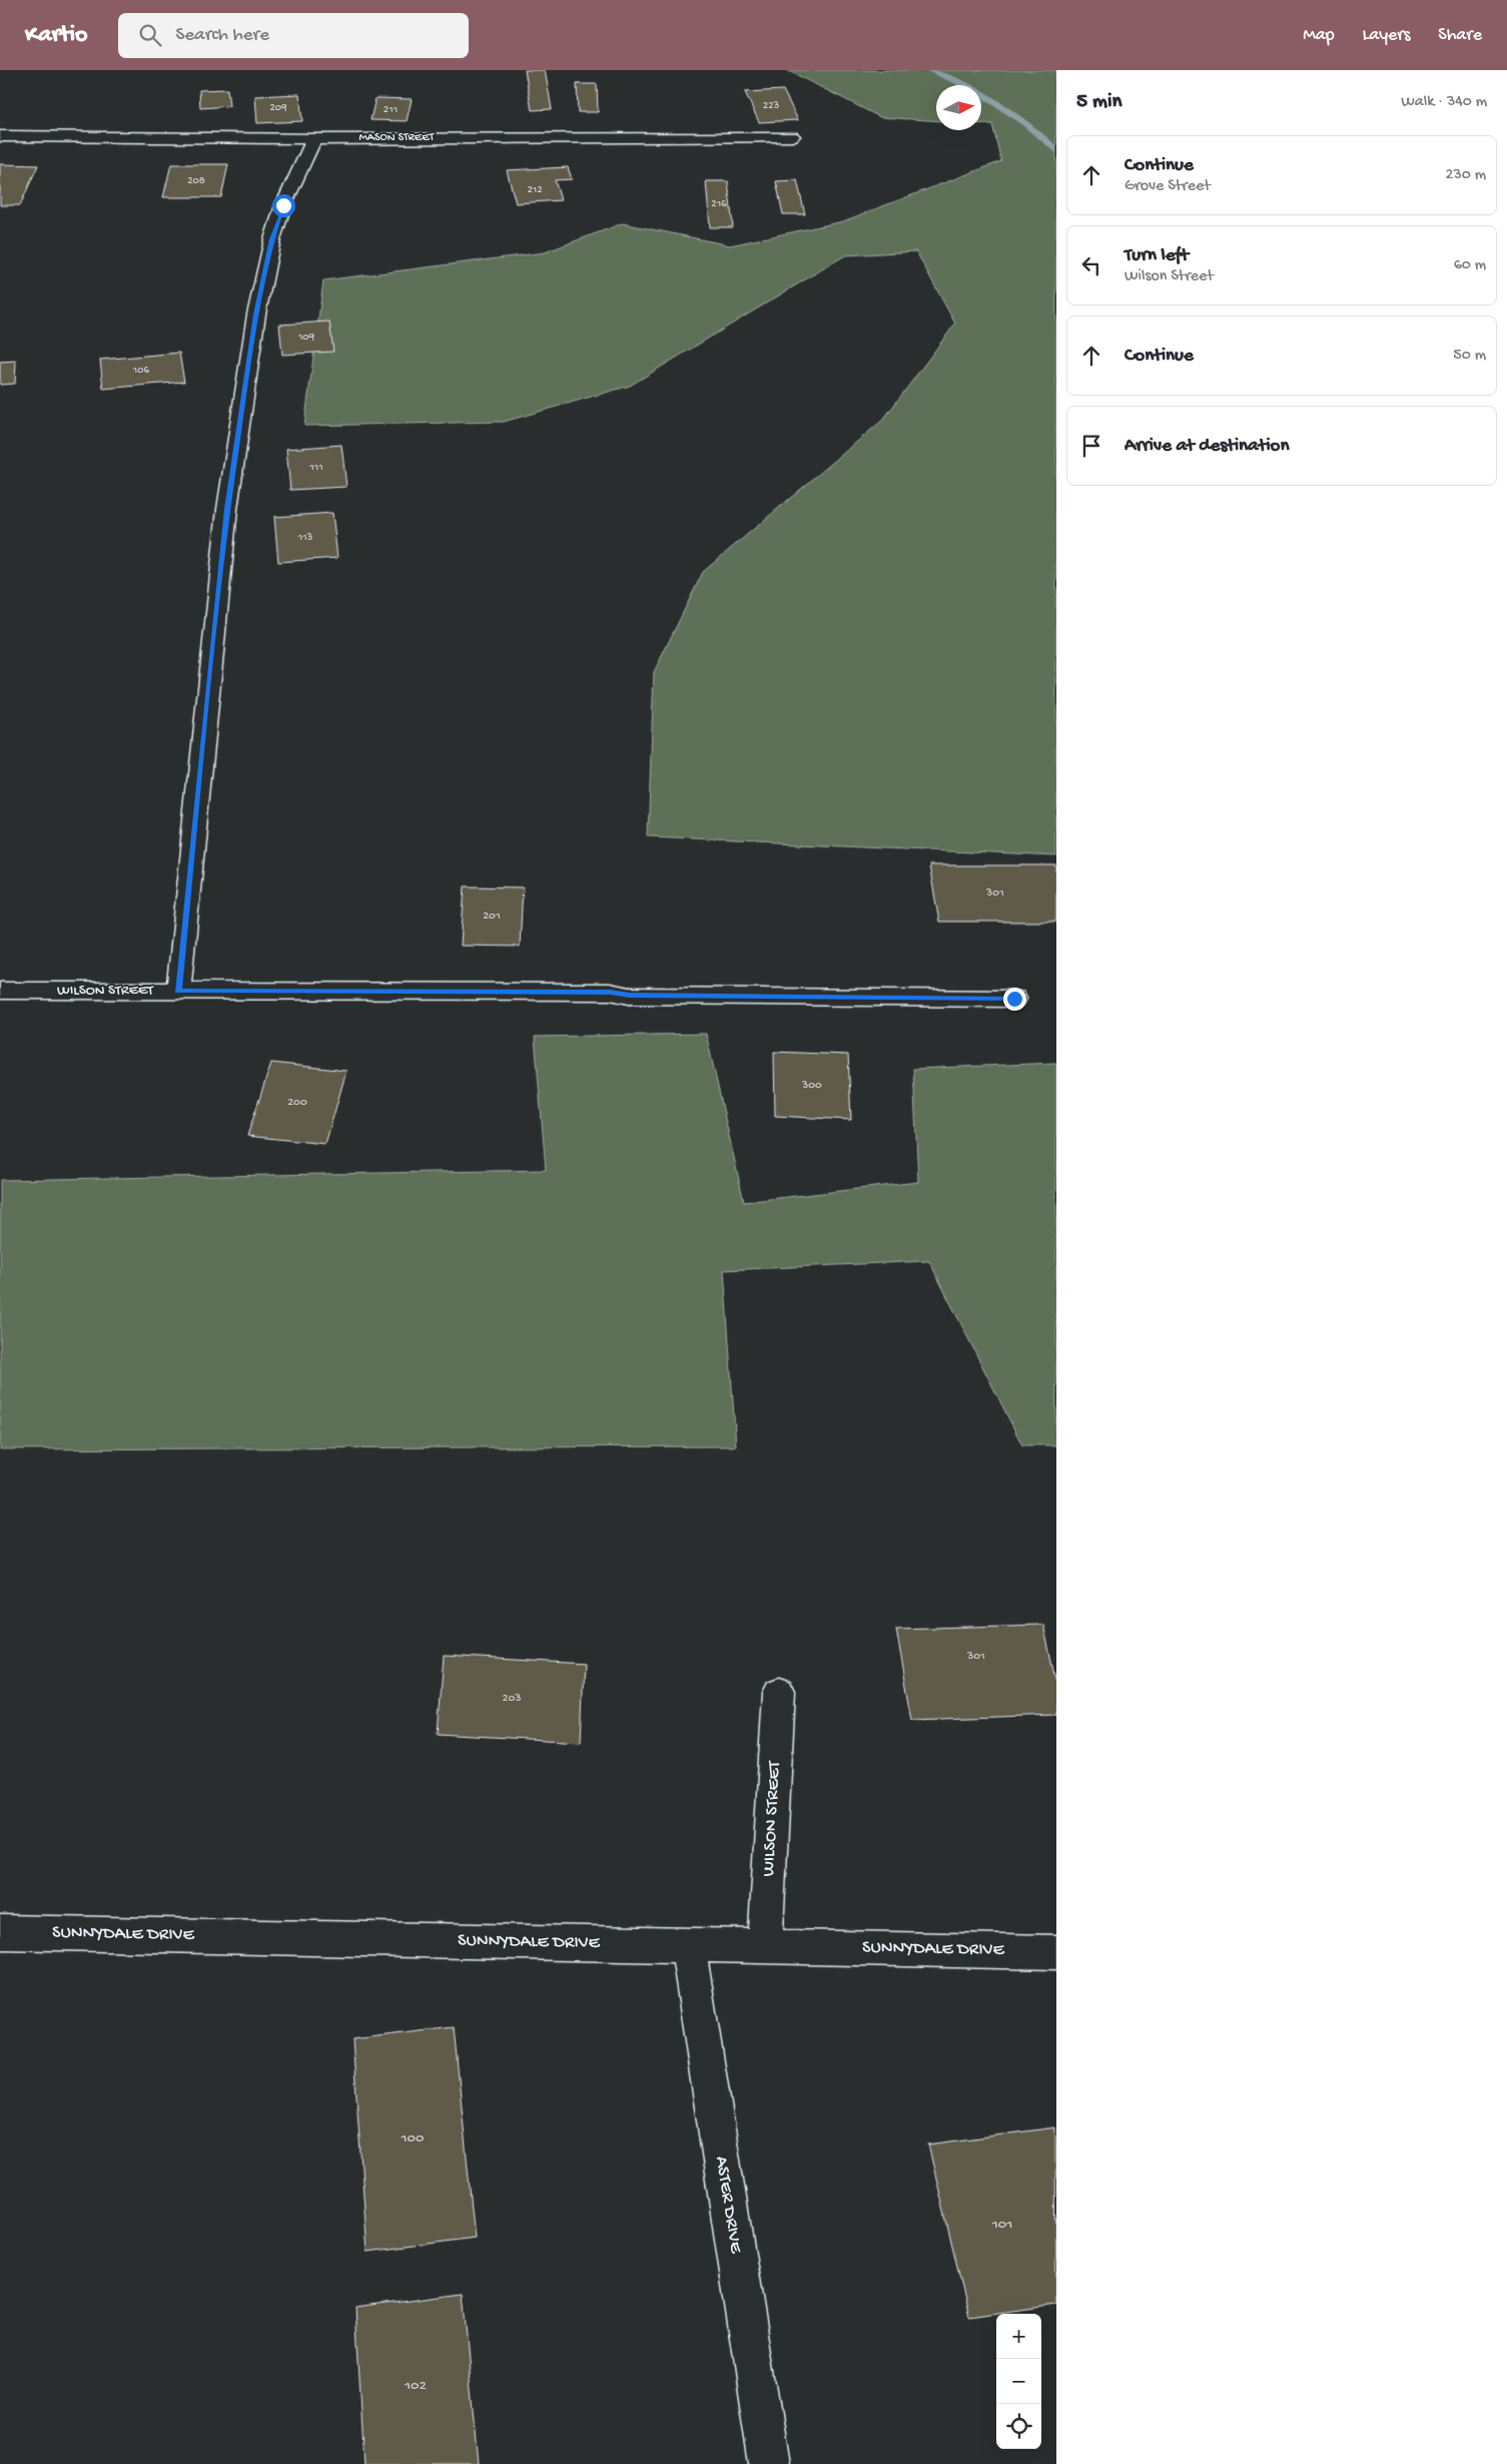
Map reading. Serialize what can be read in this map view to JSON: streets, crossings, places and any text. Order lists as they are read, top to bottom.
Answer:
{
  "streets": {
    "street": [
      "MASON STREET",
      "WILSON STREET",
      "SUNNYDALE DRIVE",
      "ASTER DRIVE"
    ]
  },
  "crossings": [
    ["WILSON STREET", "SUNNYDALE DRIVE"],
    ["SUNNYDALE DRIVE", "ASTER DRIVE"]
  ],
  "house_numbers": [
    "223",
    "209",
    "211",
    "208",
    "212",
    "216",
    "109",
    "106",
    "111",
    "113",
    "301",
    "201",
    "300",
    "200",
    "301",
    "203",
    "100",
    "101",
    "102"
  ],
  "north": "right",
  "page": {
    "header": "Kartio",
    "search": "Search here",
    "nav": ["Map", "Layers", "Share"],
    "heading": ["5 min", "Walk · 340 m"],
    "list": [
      ["Continue", "Grove Street", "230 m"],
      ["Turn left", "Wilson Street", "60 m"],
      ["Continue", "50 m"],
      "Arrive at destination"
    ],
    "map_buttons": ["+", "−"]
  }
}
